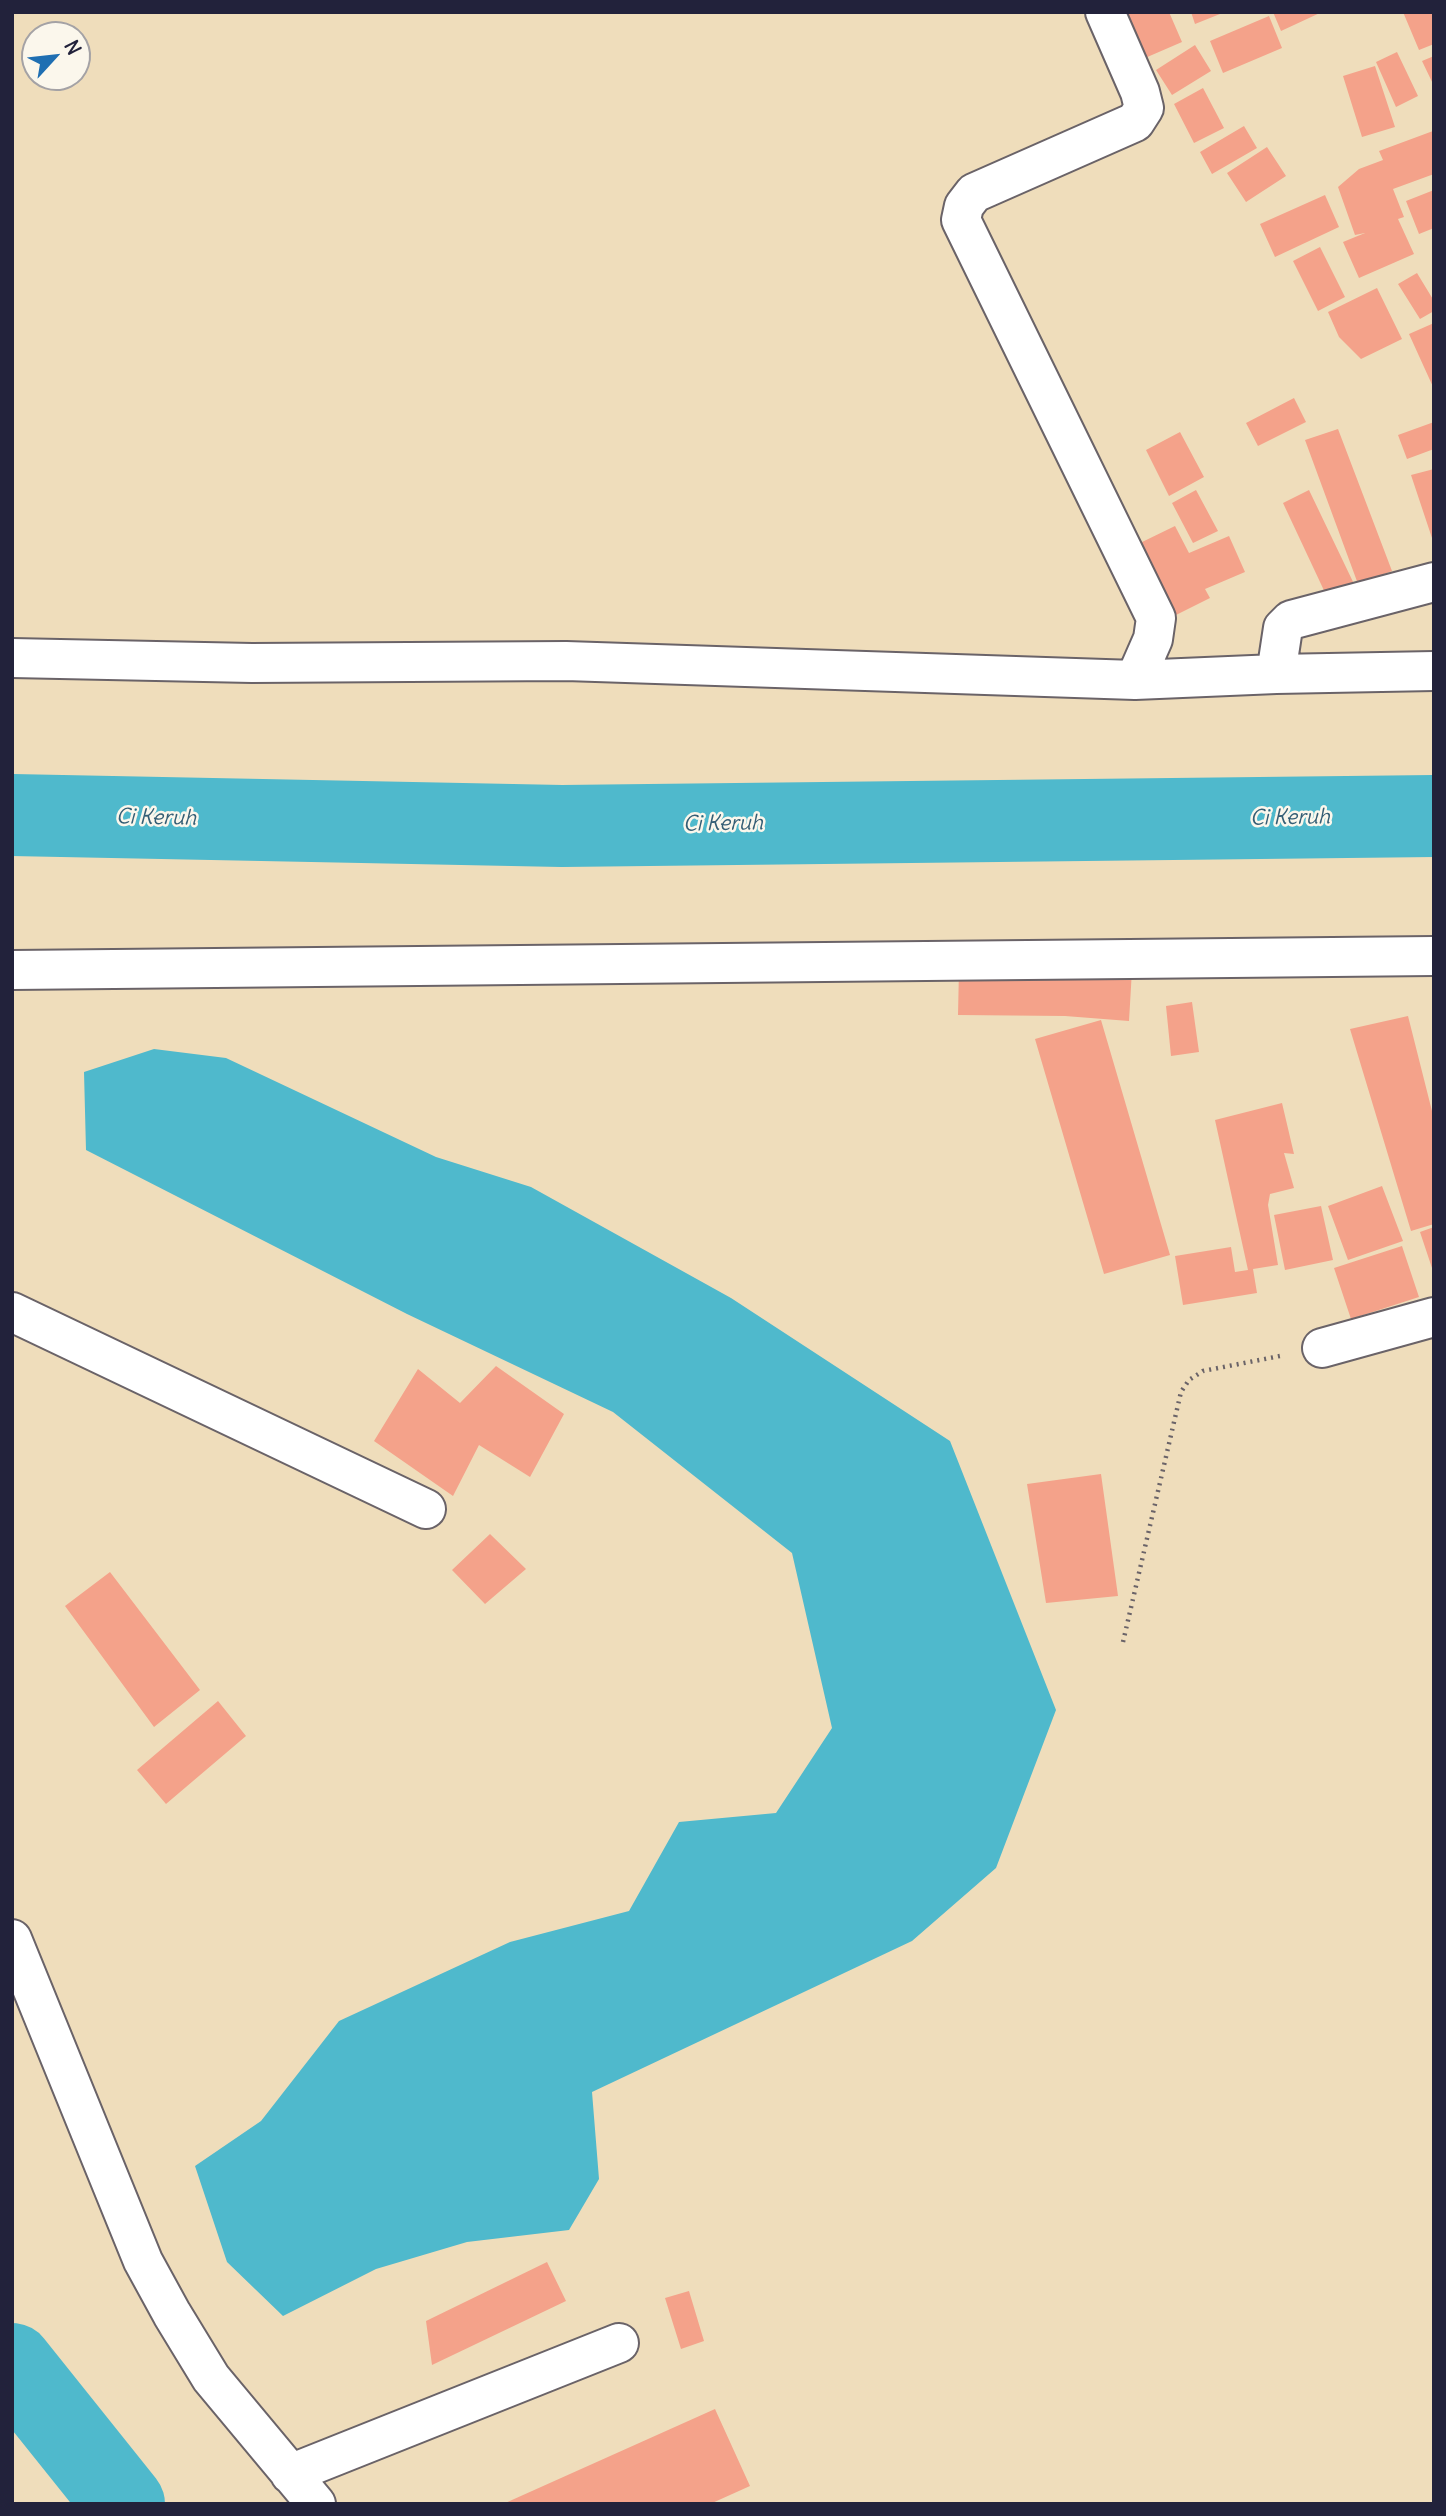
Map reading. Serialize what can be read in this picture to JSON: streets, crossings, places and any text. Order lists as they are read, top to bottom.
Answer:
{
  "water": ["Ci Keruh"],
  "north": "top right"
}
